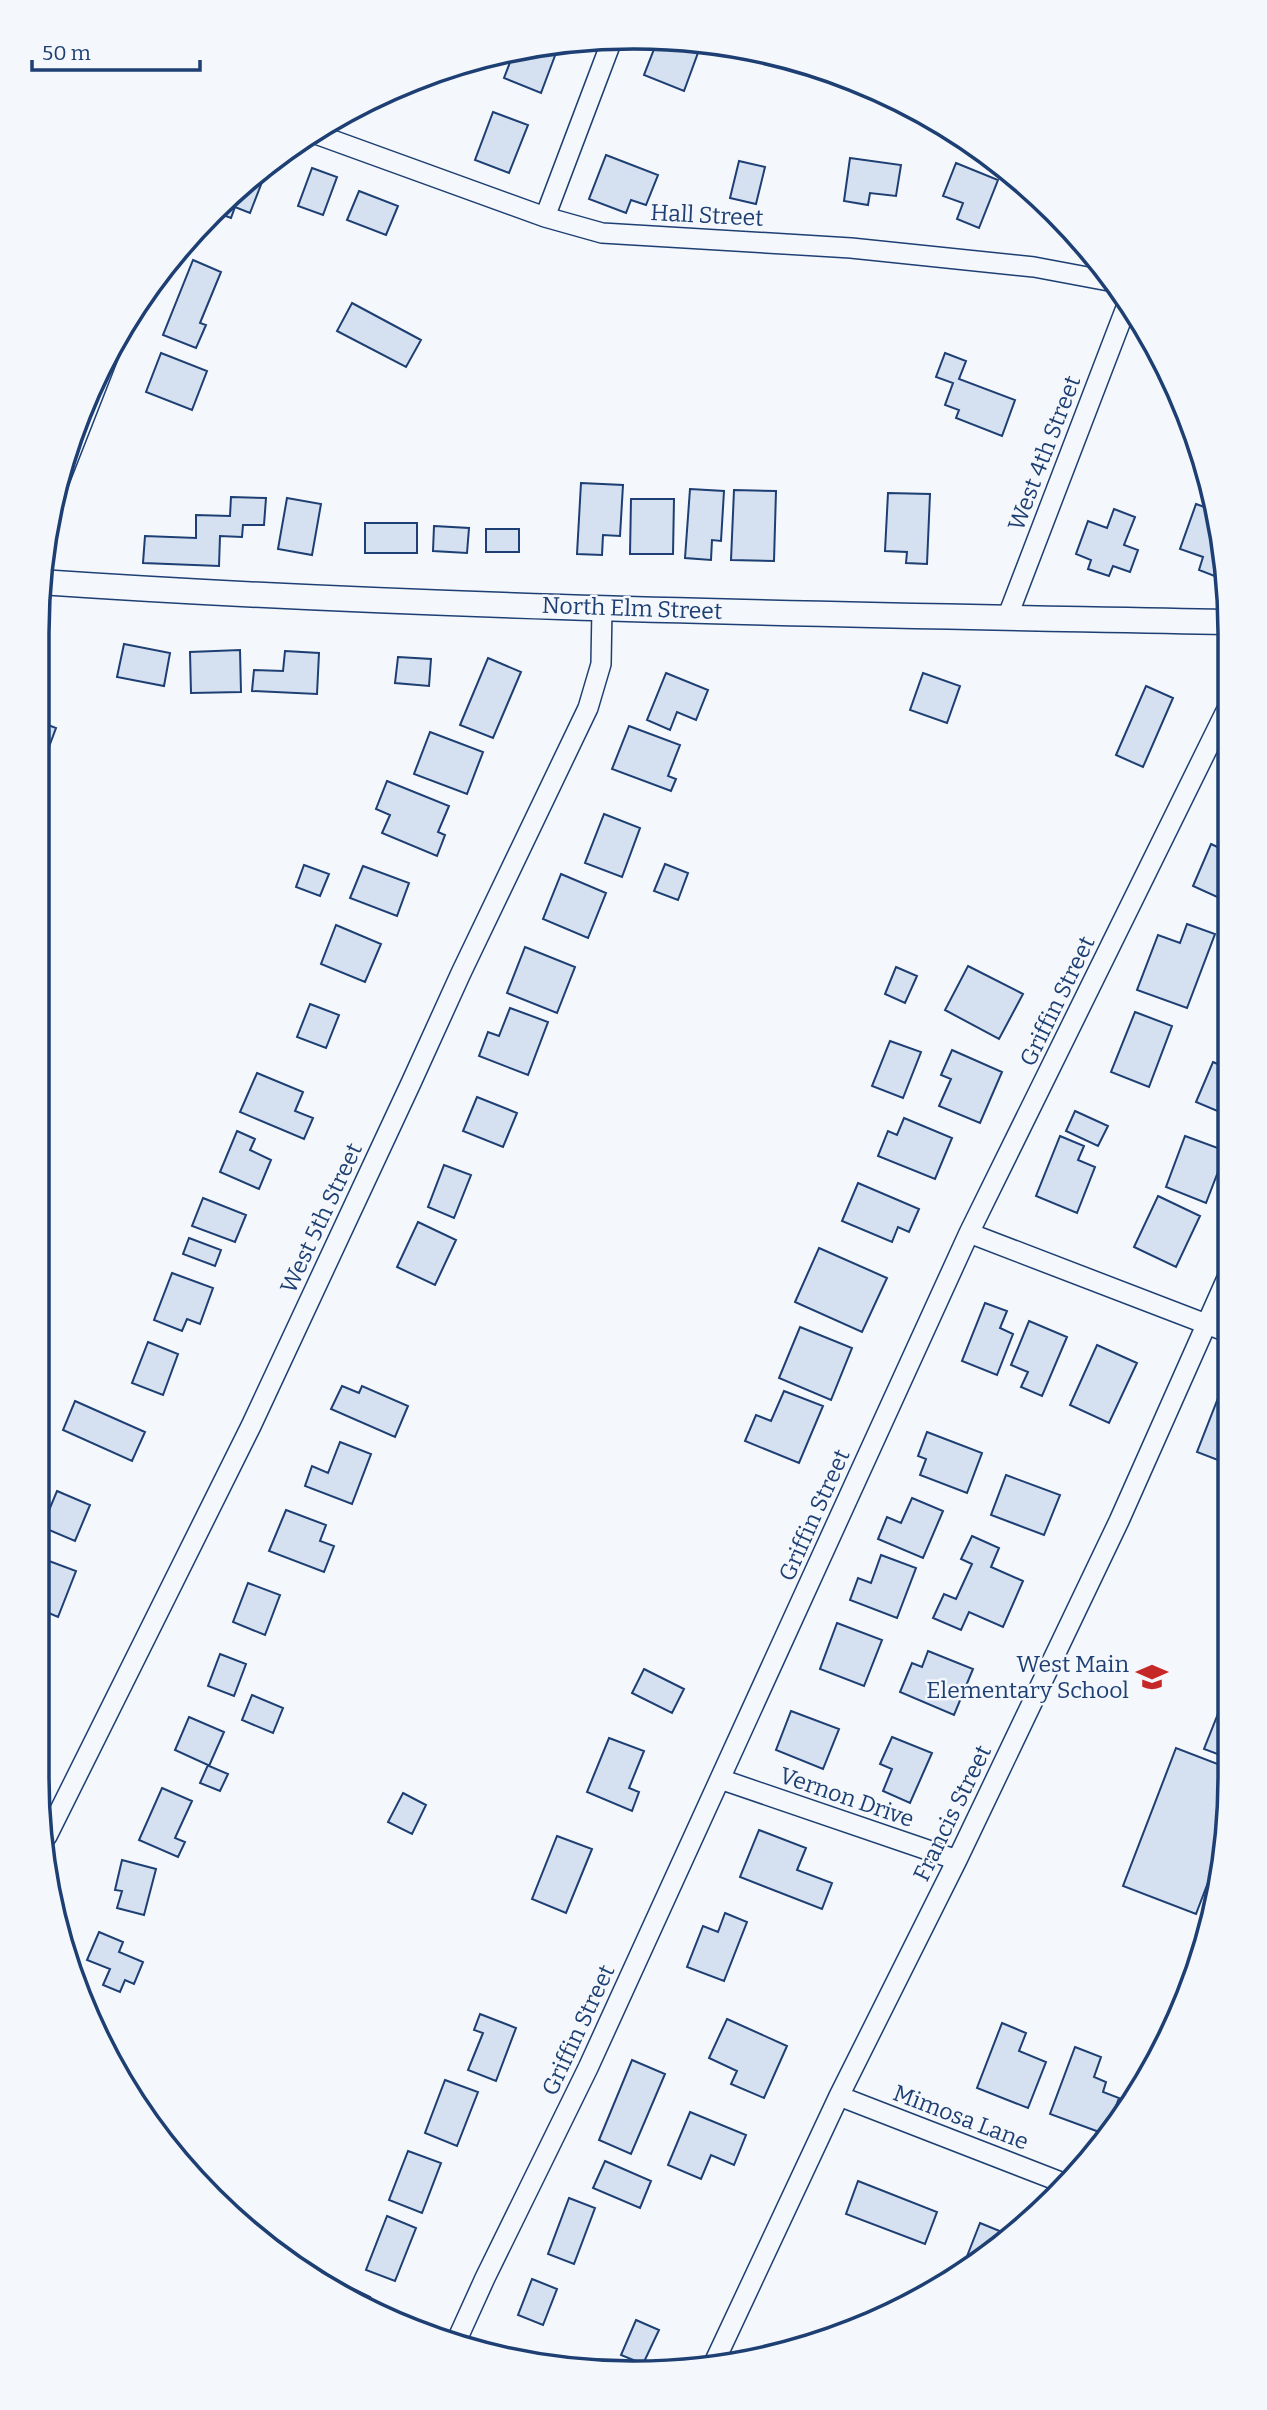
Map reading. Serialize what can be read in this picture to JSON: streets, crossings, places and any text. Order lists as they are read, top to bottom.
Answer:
{
  "streets": {
    "street": [
      "Hall Street",
      "West 4th Street",
      "North Elm Street",
      "Griffin Street",
      "West 5th Street",
      "Vernon Drive",
      "Francis Street",
      "Mimosa Lane"
    ]
  },
  "crossings": [
    ["West 4th Street", "North Elm Street"],
    ["North Elm Street", "West 5th Street"],
    ["Griffin Street", "Vernon Drive"],
    ["Vernon Drive", "Francis Street"],
    ["Francis Street", "Mimosa Lane"]
  ],
  "places": {
    "school or university": ["West Main Elementary School"]
  },
  "scale_bar": "50 m"
}
